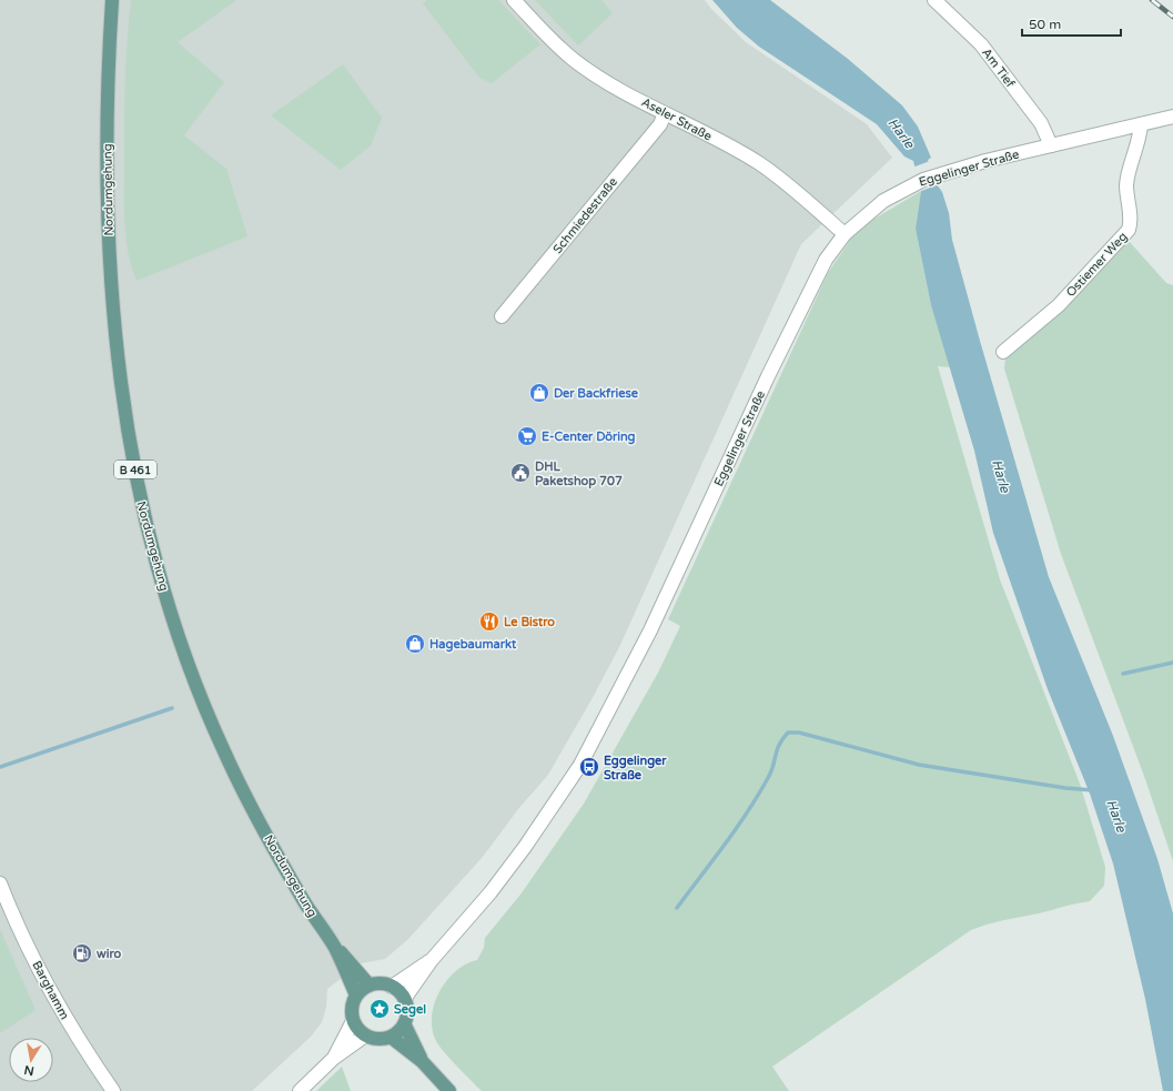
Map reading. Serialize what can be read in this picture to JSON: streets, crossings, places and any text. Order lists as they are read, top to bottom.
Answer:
{
  "streets": {
    "main road": ["Nordumgehung", "B 461"],
    "street": [
      "Am Tief",
      "Aseler Straße",
      "Eggelinger Straße",
      "Schmiedestraße",
      "Ostiemer Weg",
      "Barghamm"
    ]
  },
  "crossings": [
    ["Am Tief", "Eggelinger Straße"],
    ["Aseler Straße", "Eggelinger Straße"],
    ["Aseler Straße", "Schmiedestraße"],
    ["Eggelinger Straße", "Nordumgehung"],
    ["Eggelinger Straße", "Ostiemer Weg"]
  ],
  "water": ["Harle"],
  "places": {
    "shop": ["Der Backfriese", "Hagebaumarkt"],
    "supermarket": ["E-Center Döring"],
    "public building": ["DHL Paketshop 707"],
    "restaurant": ["Le Bistro"],
    "bus stop": ["Eggelinger Straße"],
    "fuel station": ["wiro"],
    "place": ["Segel"]
  },
  "scale_bar": "50 m",
  "north": "bottom"
}
